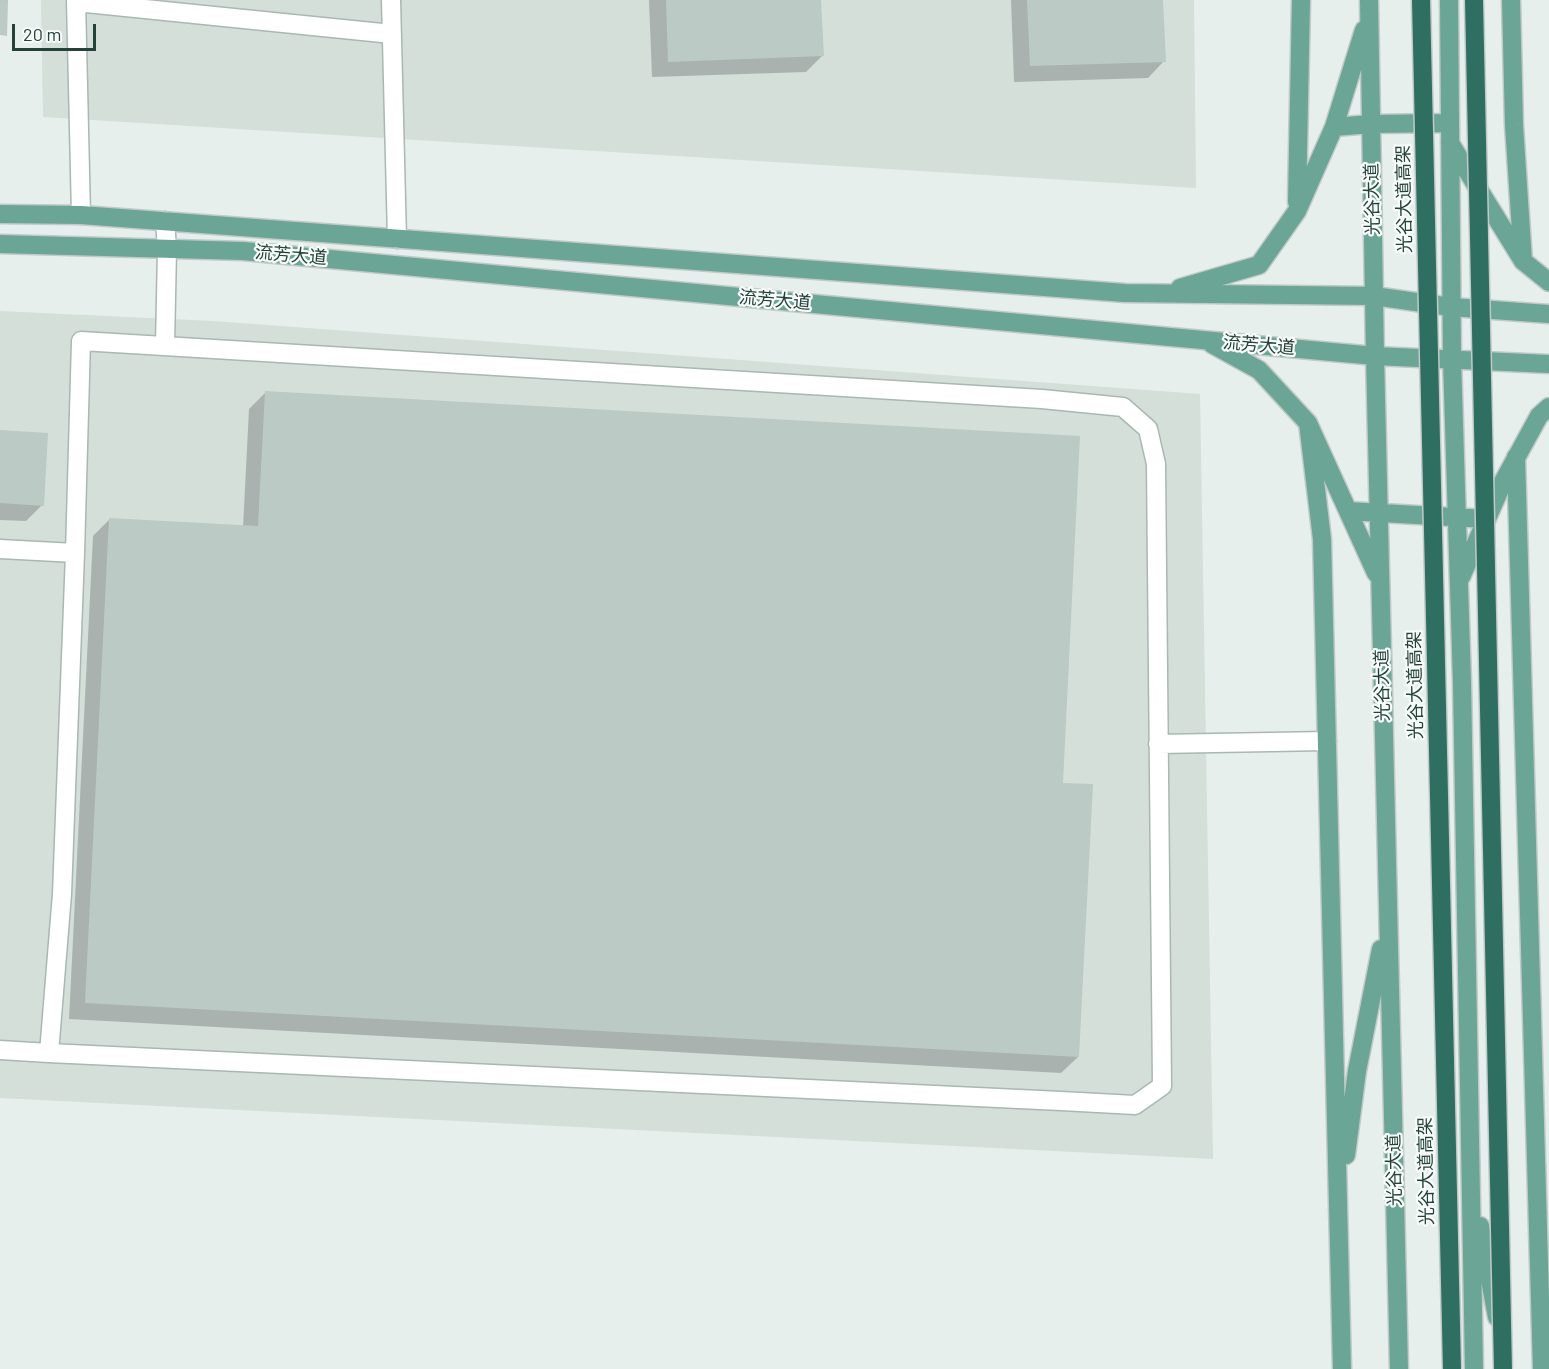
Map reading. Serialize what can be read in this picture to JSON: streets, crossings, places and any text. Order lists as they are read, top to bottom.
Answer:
{
  "streets": {
    "highway": ["光谷大道高架"],
    "main road": ["光谷大道", "流芳大道"]
  },
  "crossings": [
    ["光谷大道", "流芳大道"]
  ],
  "scale_bar": "20 m"
}
